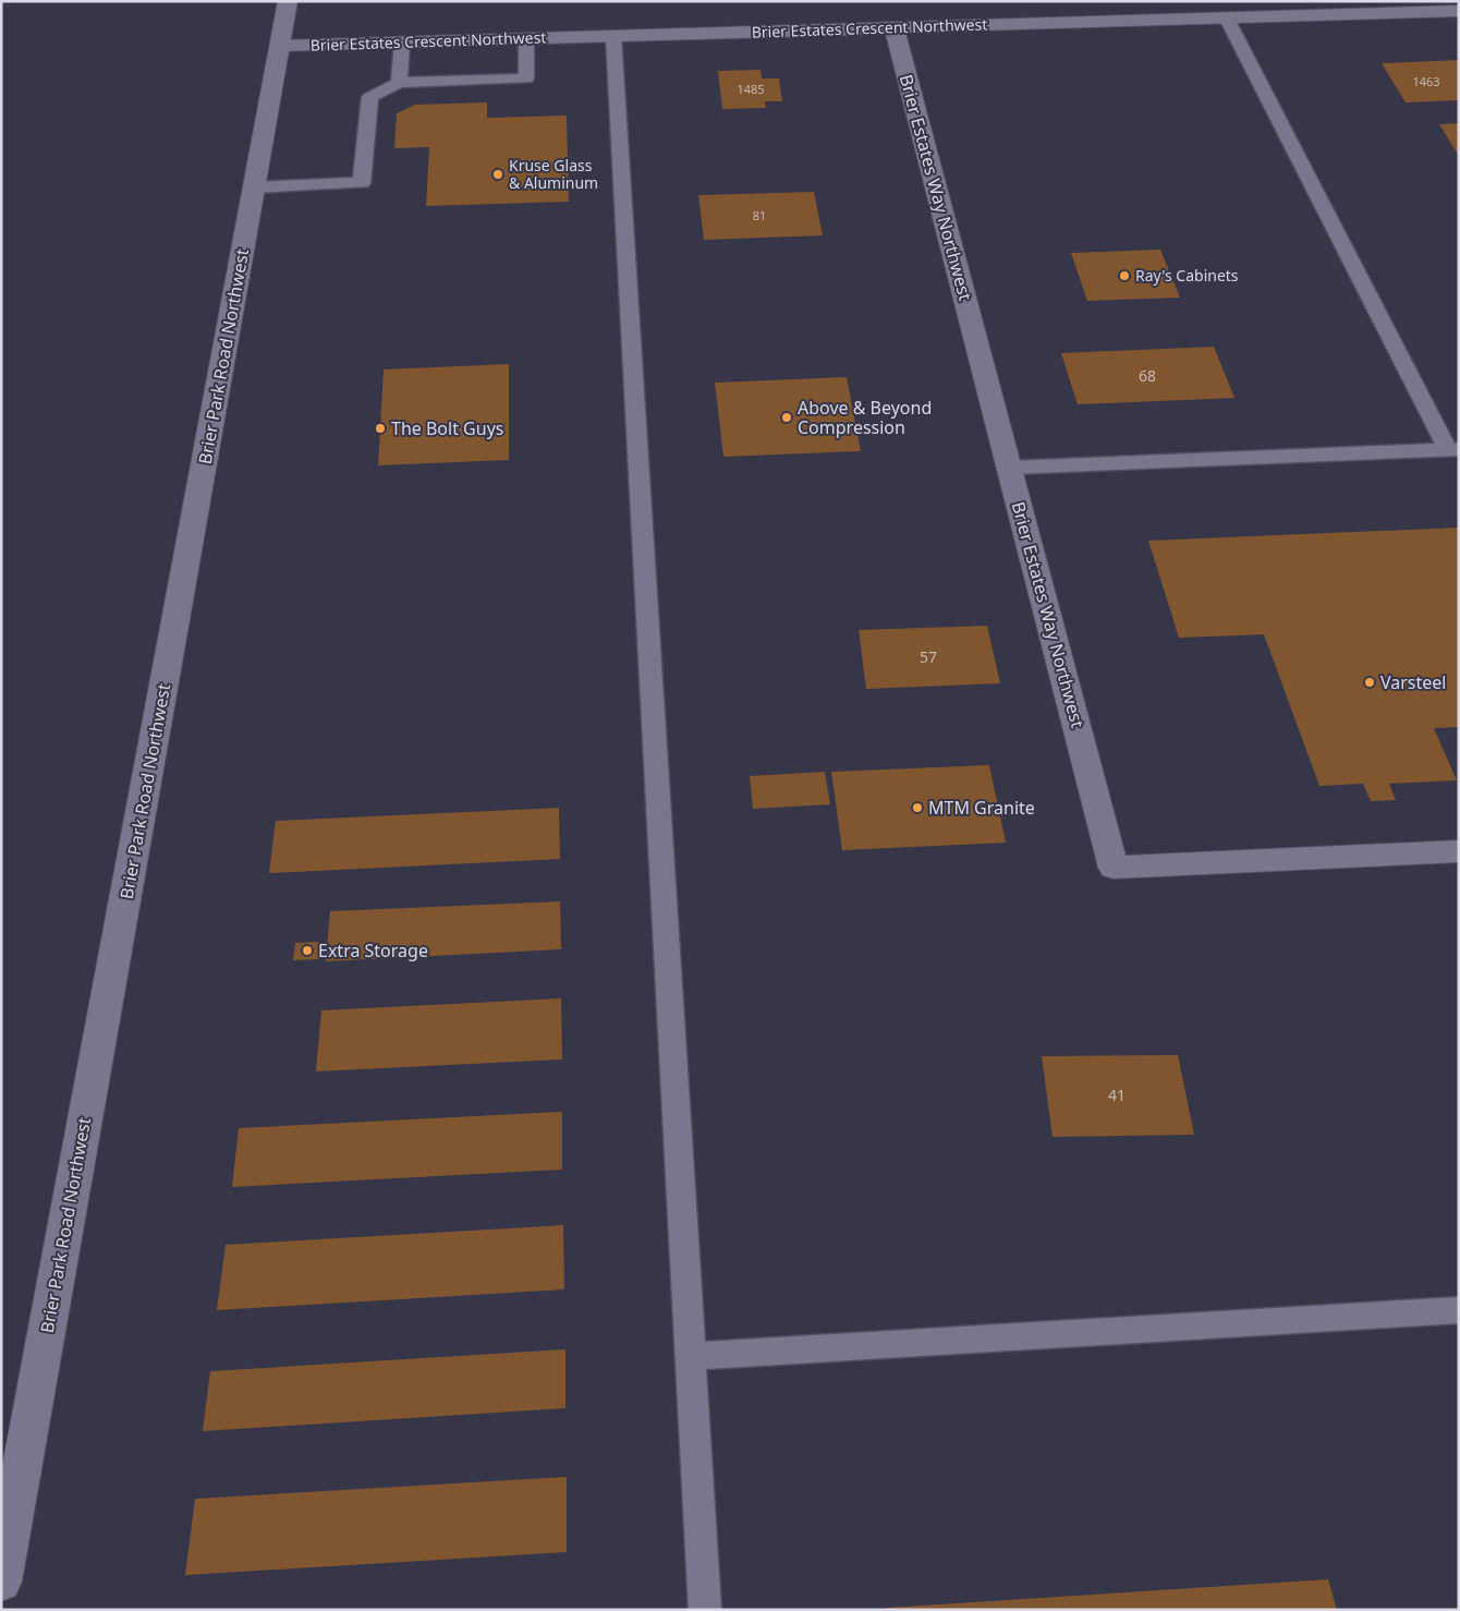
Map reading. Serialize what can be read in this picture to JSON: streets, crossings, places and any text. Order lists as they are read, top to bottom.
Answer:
{
  "streets": {
    "street": ["Brier Estates Crescent Northwest", "Brier Estates Way Northwest", "Brier Park Road Northwest"]
  },
  "crossings": [
    ["Brier Estates Crescent Northwest", "Brier Estates Way Northwest"],
    ["Brier Estates Crescent Northwest", "Brier Park Road Northwest"]
  ],
  "places": [
    "Kruse Glass & Aluminum",
    "Ray's Cabinets",
    "Above & Beyond Compression",
    "The Bolt Guys",
    "Varsteel",
    "MTM Granite",
    "Extra Storage"
  ],
  "house_numbers": [
    "1463",
    "1485",
    "81",
    "68",
    "57",
    "41"
  ]
}
